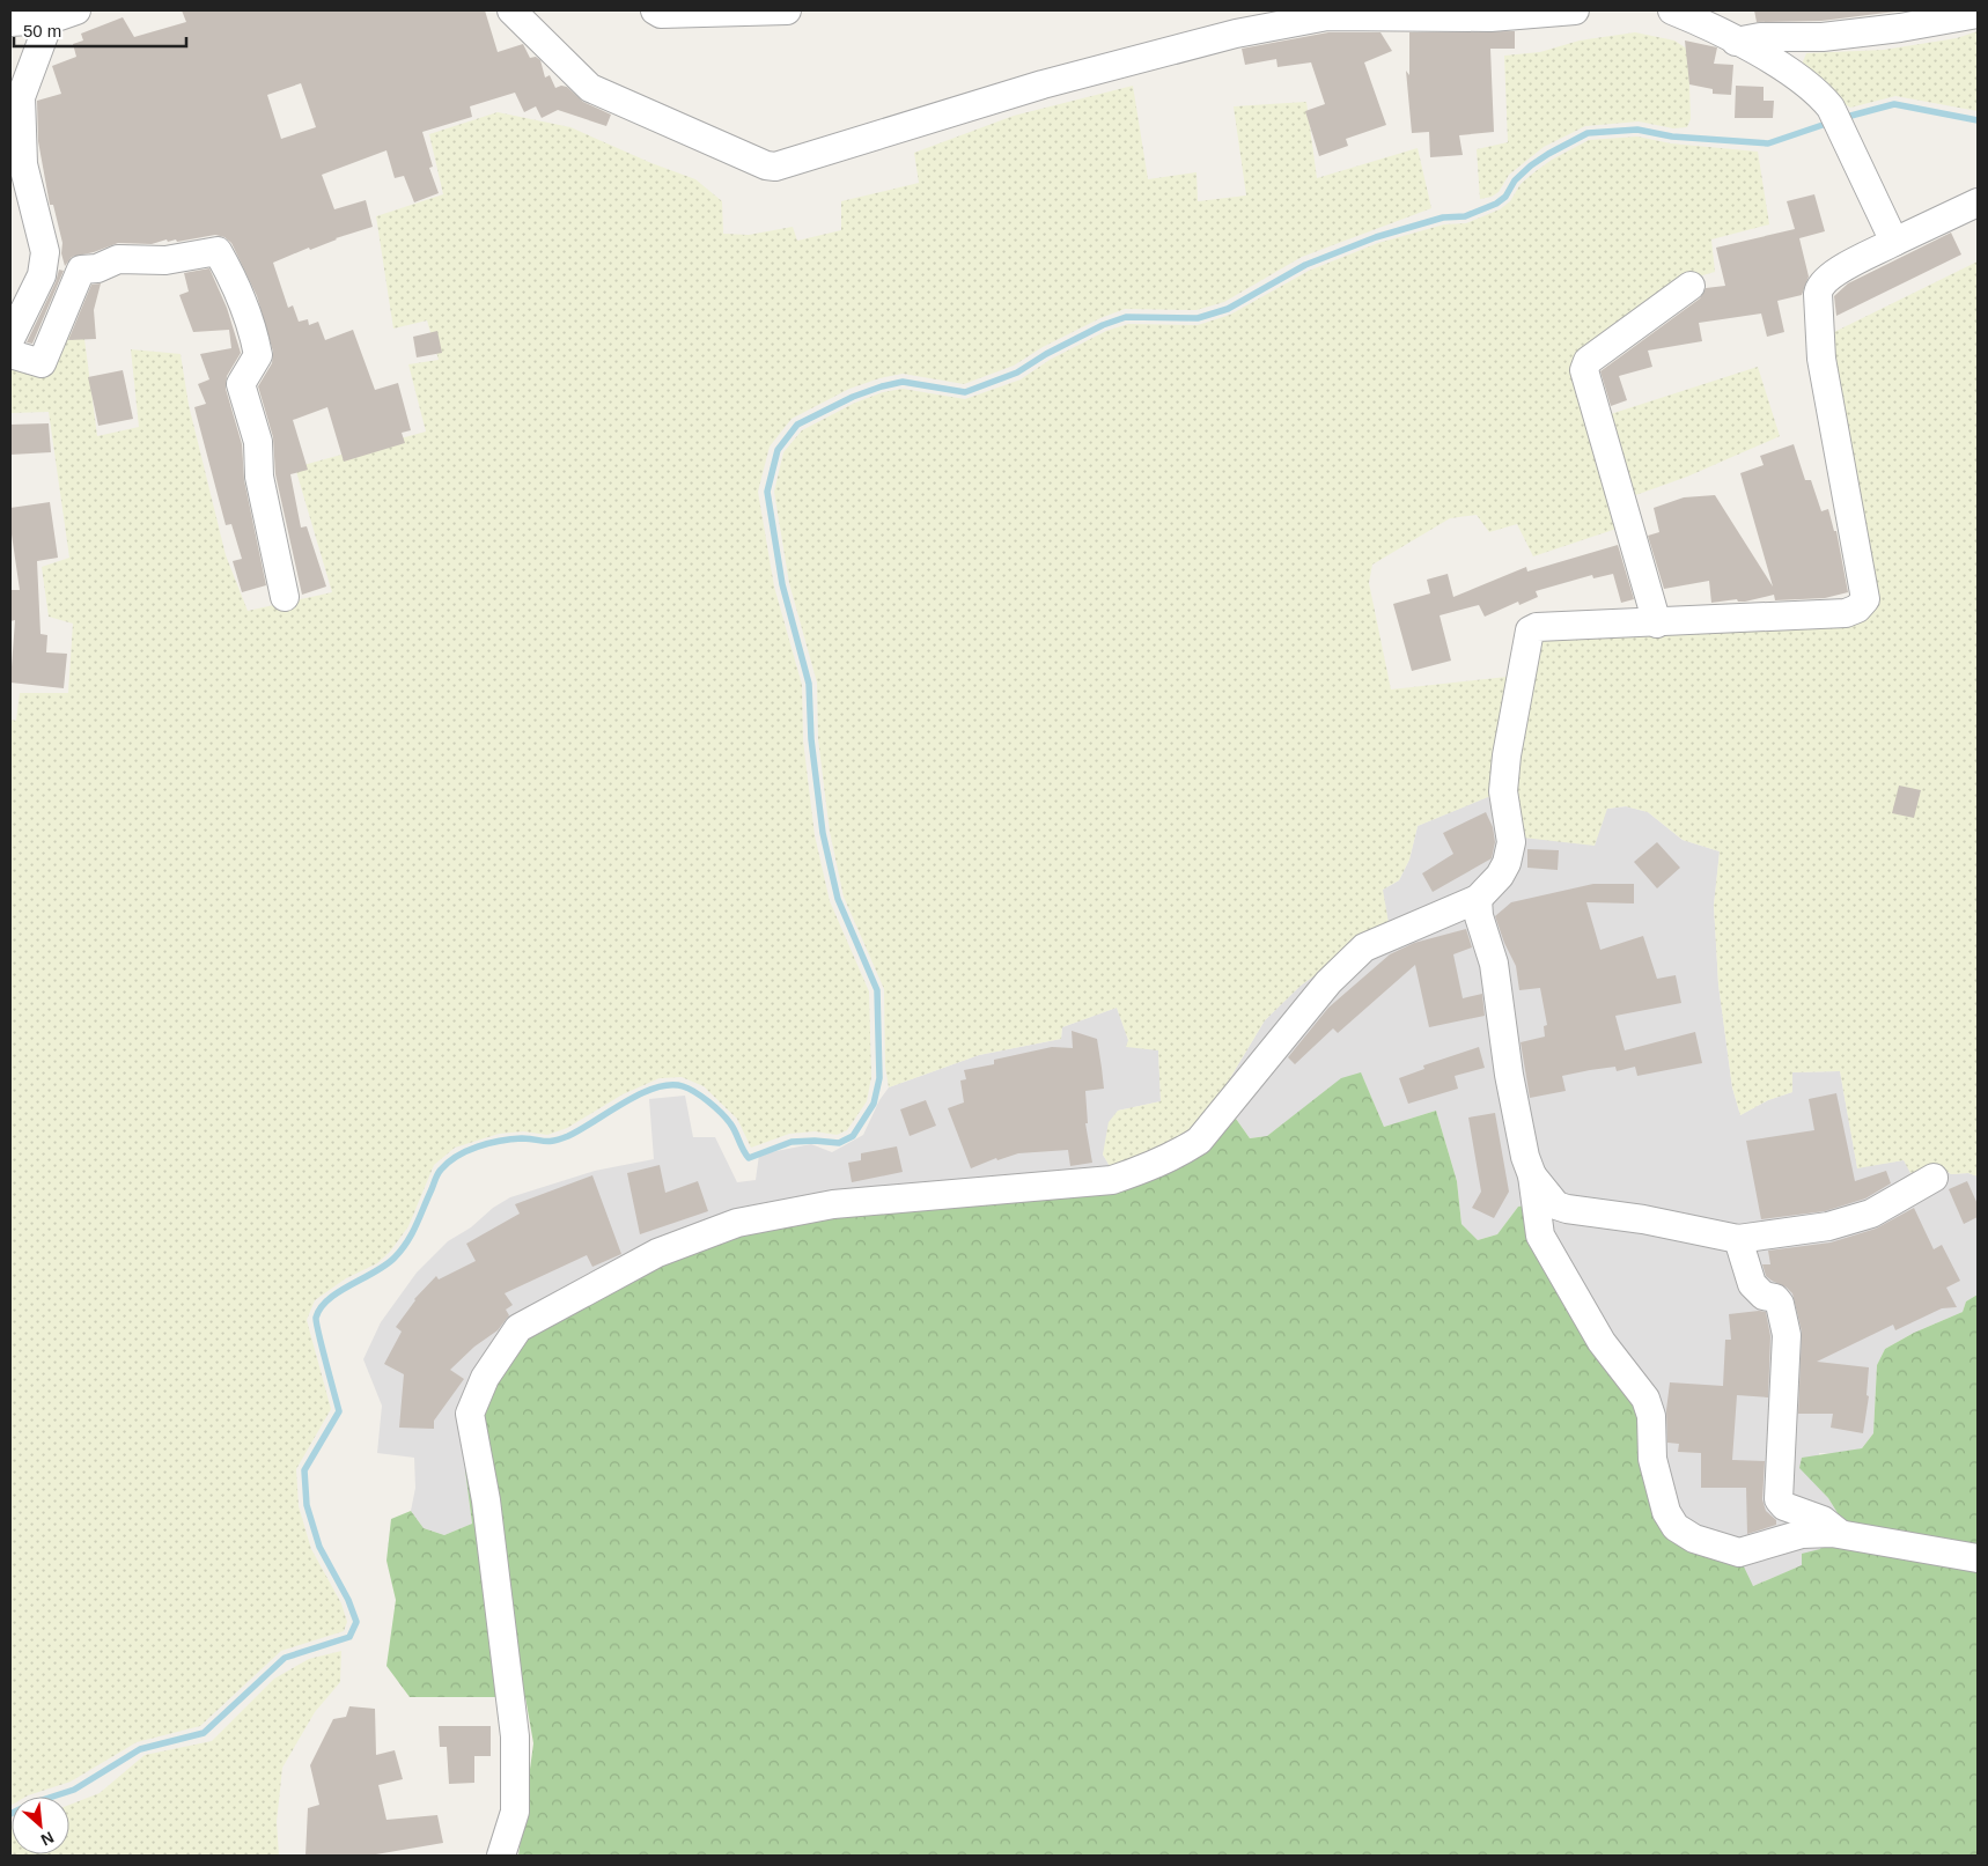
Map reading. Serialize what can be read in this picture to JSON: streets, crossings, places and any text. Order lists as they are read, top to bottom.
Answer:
{
  "scale_bar": "50 m",
  "north": "bottom right"
}
